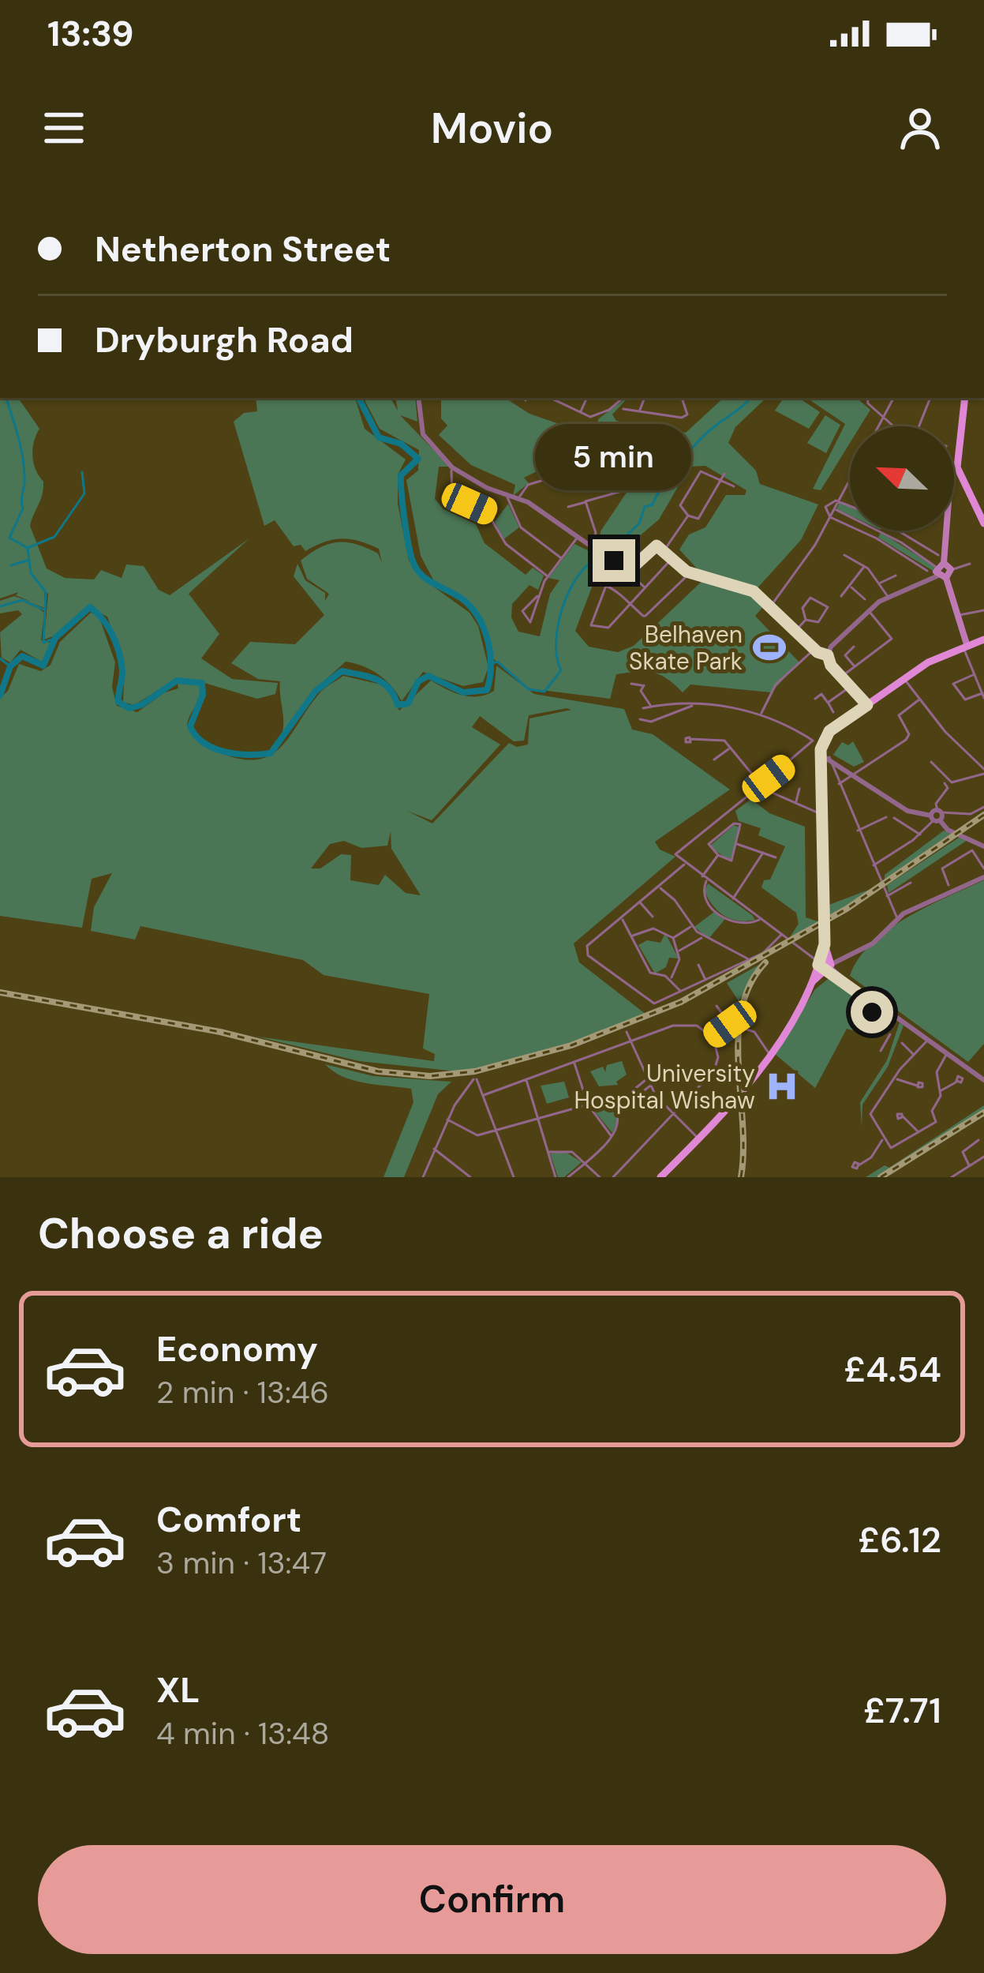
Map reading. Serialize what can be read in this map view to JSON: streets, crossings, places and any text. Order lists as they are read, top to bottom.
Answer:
{
  "places": {
    "sports": ["Belhaven Skate Park"],
    "hospital": ["University Hospital Wishaw"]
  },
  "north": "top left",
  "page": {
    "status": "13:39",
    "header": "Movio",
    "banner": ["Netherton Street", "Dryburgh Road"],
    "bubble": "5 min",
    "heading": "Choose a ride",
    "list": [
      {
        "name": "Economy",
        "note": "2 min · 13:46",
        "value": "£4.54"
      },
      {
        "name": "Comfort",
        "note": "3 min · 13:47",
        "value": "£6.12"
      },
      {
        "name": "XL",
        "note": "4 min · 13:48",
        "value": "£7.71"
      }
    ],
    "buttons": "Confirm"
  }
}
